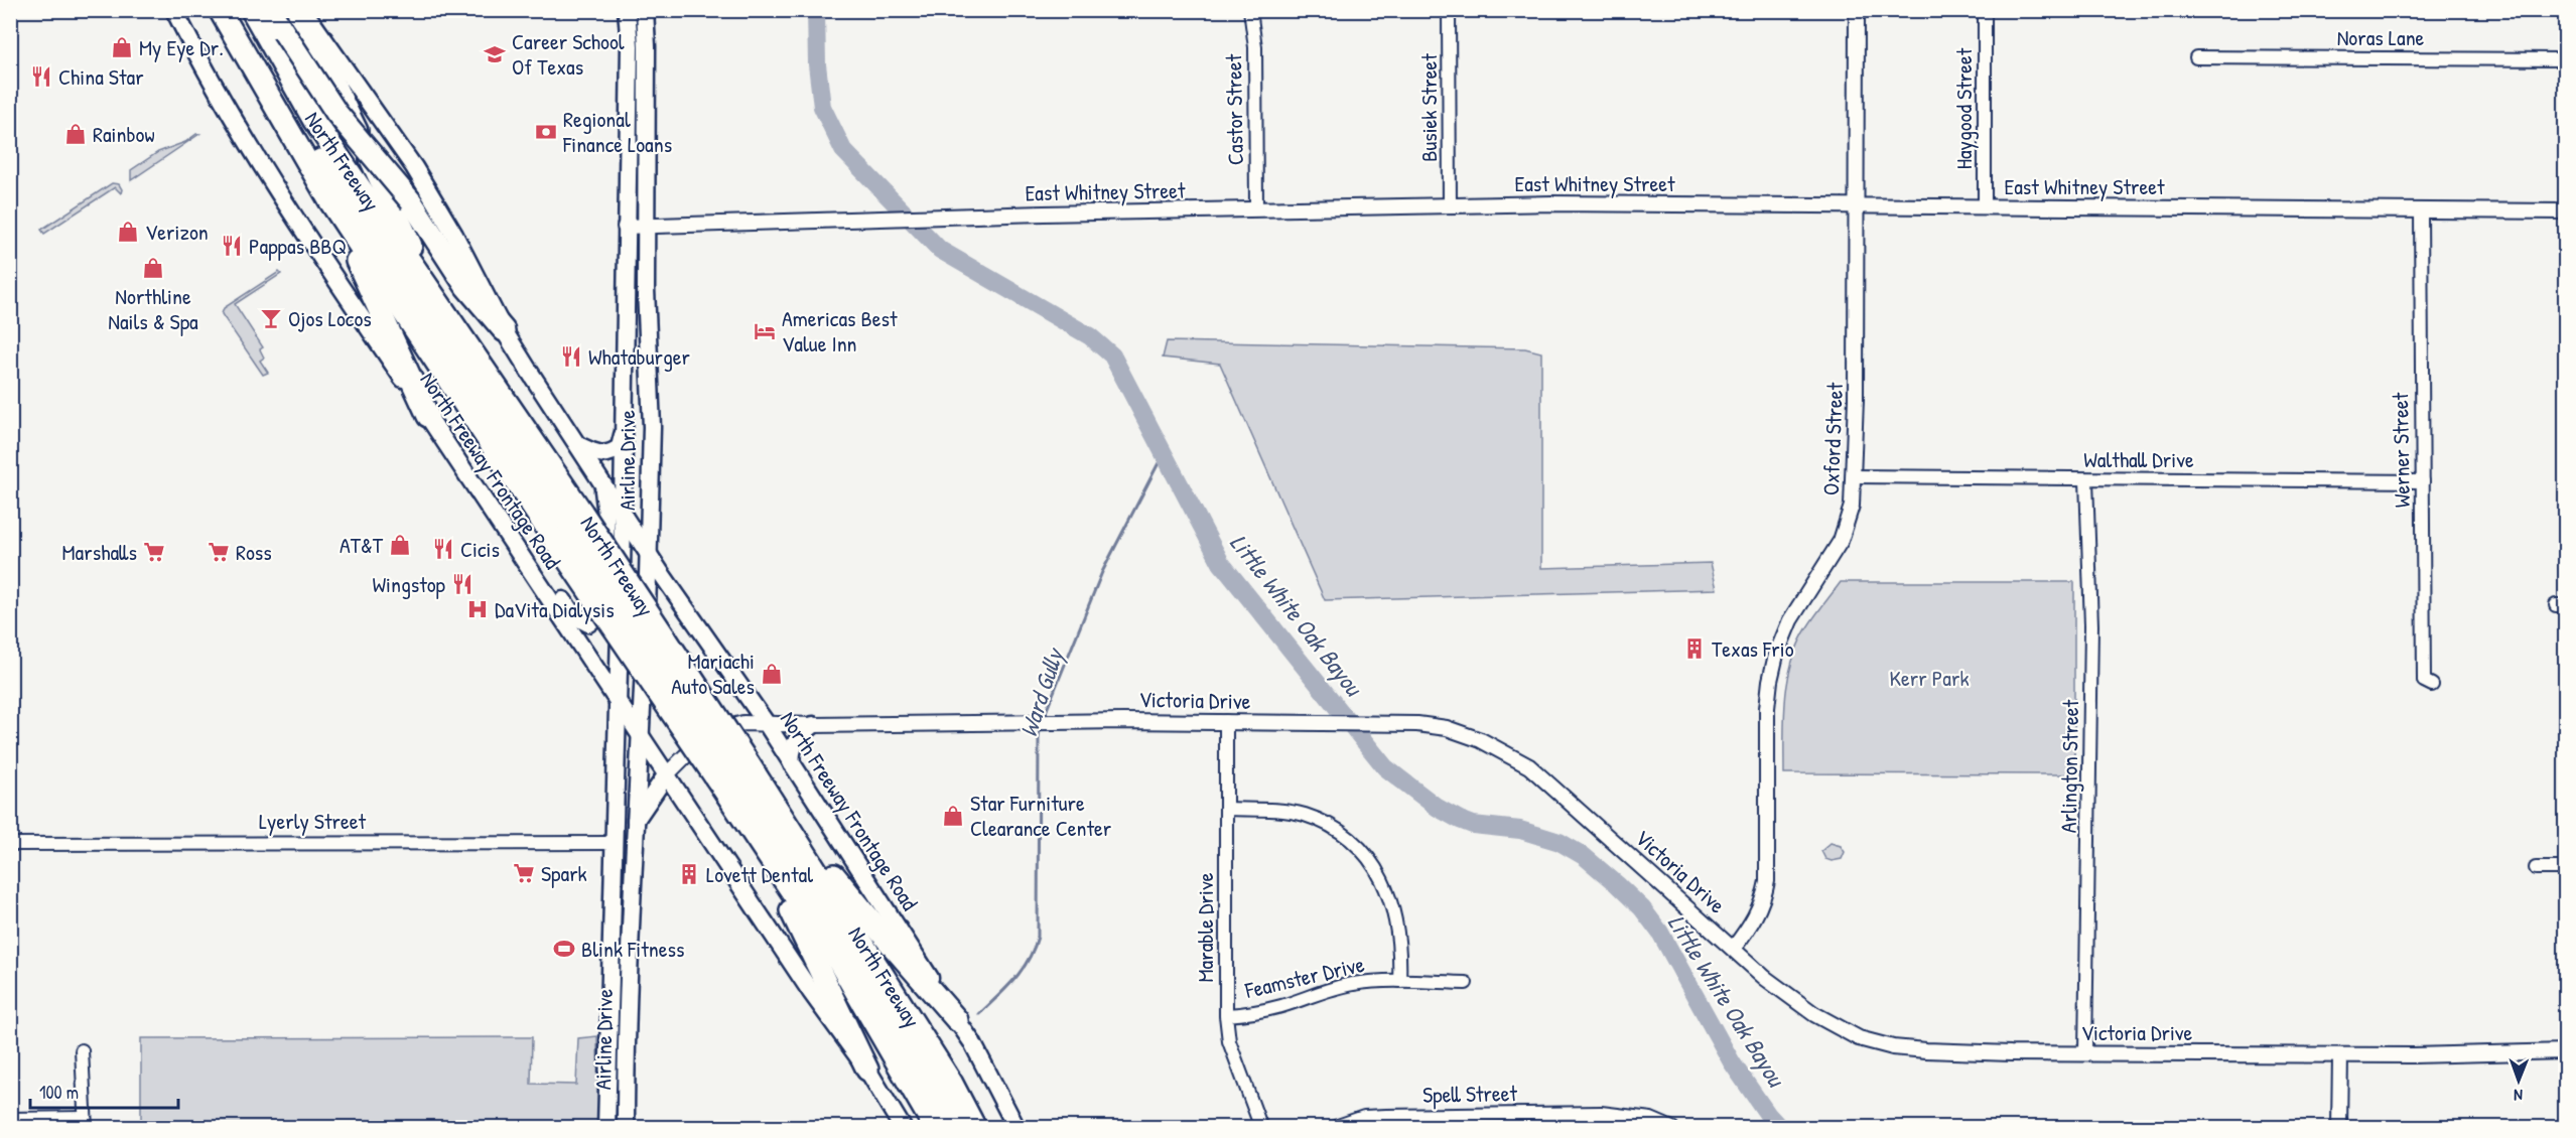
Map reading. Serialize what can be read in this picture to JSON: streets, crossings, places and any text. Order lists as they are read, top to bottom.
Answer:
{
  "streets": {
    "highway": ["North Freeway"],
    "main road": ["Airline Drive", "North Freeway Frontage Road"],
    "street": [
      "Noras Lane",
      "Busiek Street",
      "Haygood Street",
      "Castor Street",
      "East Whitney Street",
      "Oxford Street",
      "Werner Street",
      "Walthall Drive",
      "Victoria Drive",
      "Arlington Street",
      "Lyerly Street",
      "Marable Drive",
      "Feamster Drive",
      "Spell Street"
    ]
  },
  "crossings": [
    ["Busiek Street", "East Whitney Street"],
    ["Haygood Street", "East Whitney Street"],
    ["Castor Street", "East Whitney Street"],
    ["East Whitney Street", "Oxford Street"],
    ["East Whitney Street", "Werner Street"],
    ["East Whitney Street", "Airline Drive"],
    ["Oxford Street", "Walthall Drive"],
    ["Oxford Street", "Victoria Drive"],
    ["Werner Street", "Walthall Drive"],
    ["Walthall Drive", "Arlington Street"],
    ["Airline Drive", "North Freeway Frontage Road"],
    ["Airline Drive", "Lyerly Street"],
    ["North Freeway Frontage Road", "Victoria Drive"],
    ["Victoria Drive", "Arlington Street"],
    ["Victoria Drive", "Marable Drive"],
    ["Marable Drive", "Feamster Drive"]
  ],
  "water": ["Little White Oak Bayou", "Ward Gully"],
  "parks": ["Kerr Park"],
  "places": {
    "shop": [
      "My Eye Dr.",
      "Rainbow",
      "Verizon",
      "Northline Nails & Spa",
      "AT&T",
      "Mariachi Auto Sales",
      "Star Furniture Clearance Center"
    ],
    "school or university": ["Career School Of Texas"],
    "restaurant": [
      "China Star",
      "Pappas BBQ",
      "Whataburger",
      "Cicis",
      "Wingstop"
    ],
    "bank": ["Regional Finance Loans"],
    "bar": ["Ojos Locos"],
    "hotel": ["Americas Best Value Inn"],
    "supermarket": ["Marshalls", "Ross", "Spark"],
    "hospital": ["DaVita Dialysis"],
    "building": ["Texas Frio", "Lovett Dental"],
    "sports": ["Blink Fitness"]
  },
  "scale_bar": "100 m",
  "north": "bottom"
}
